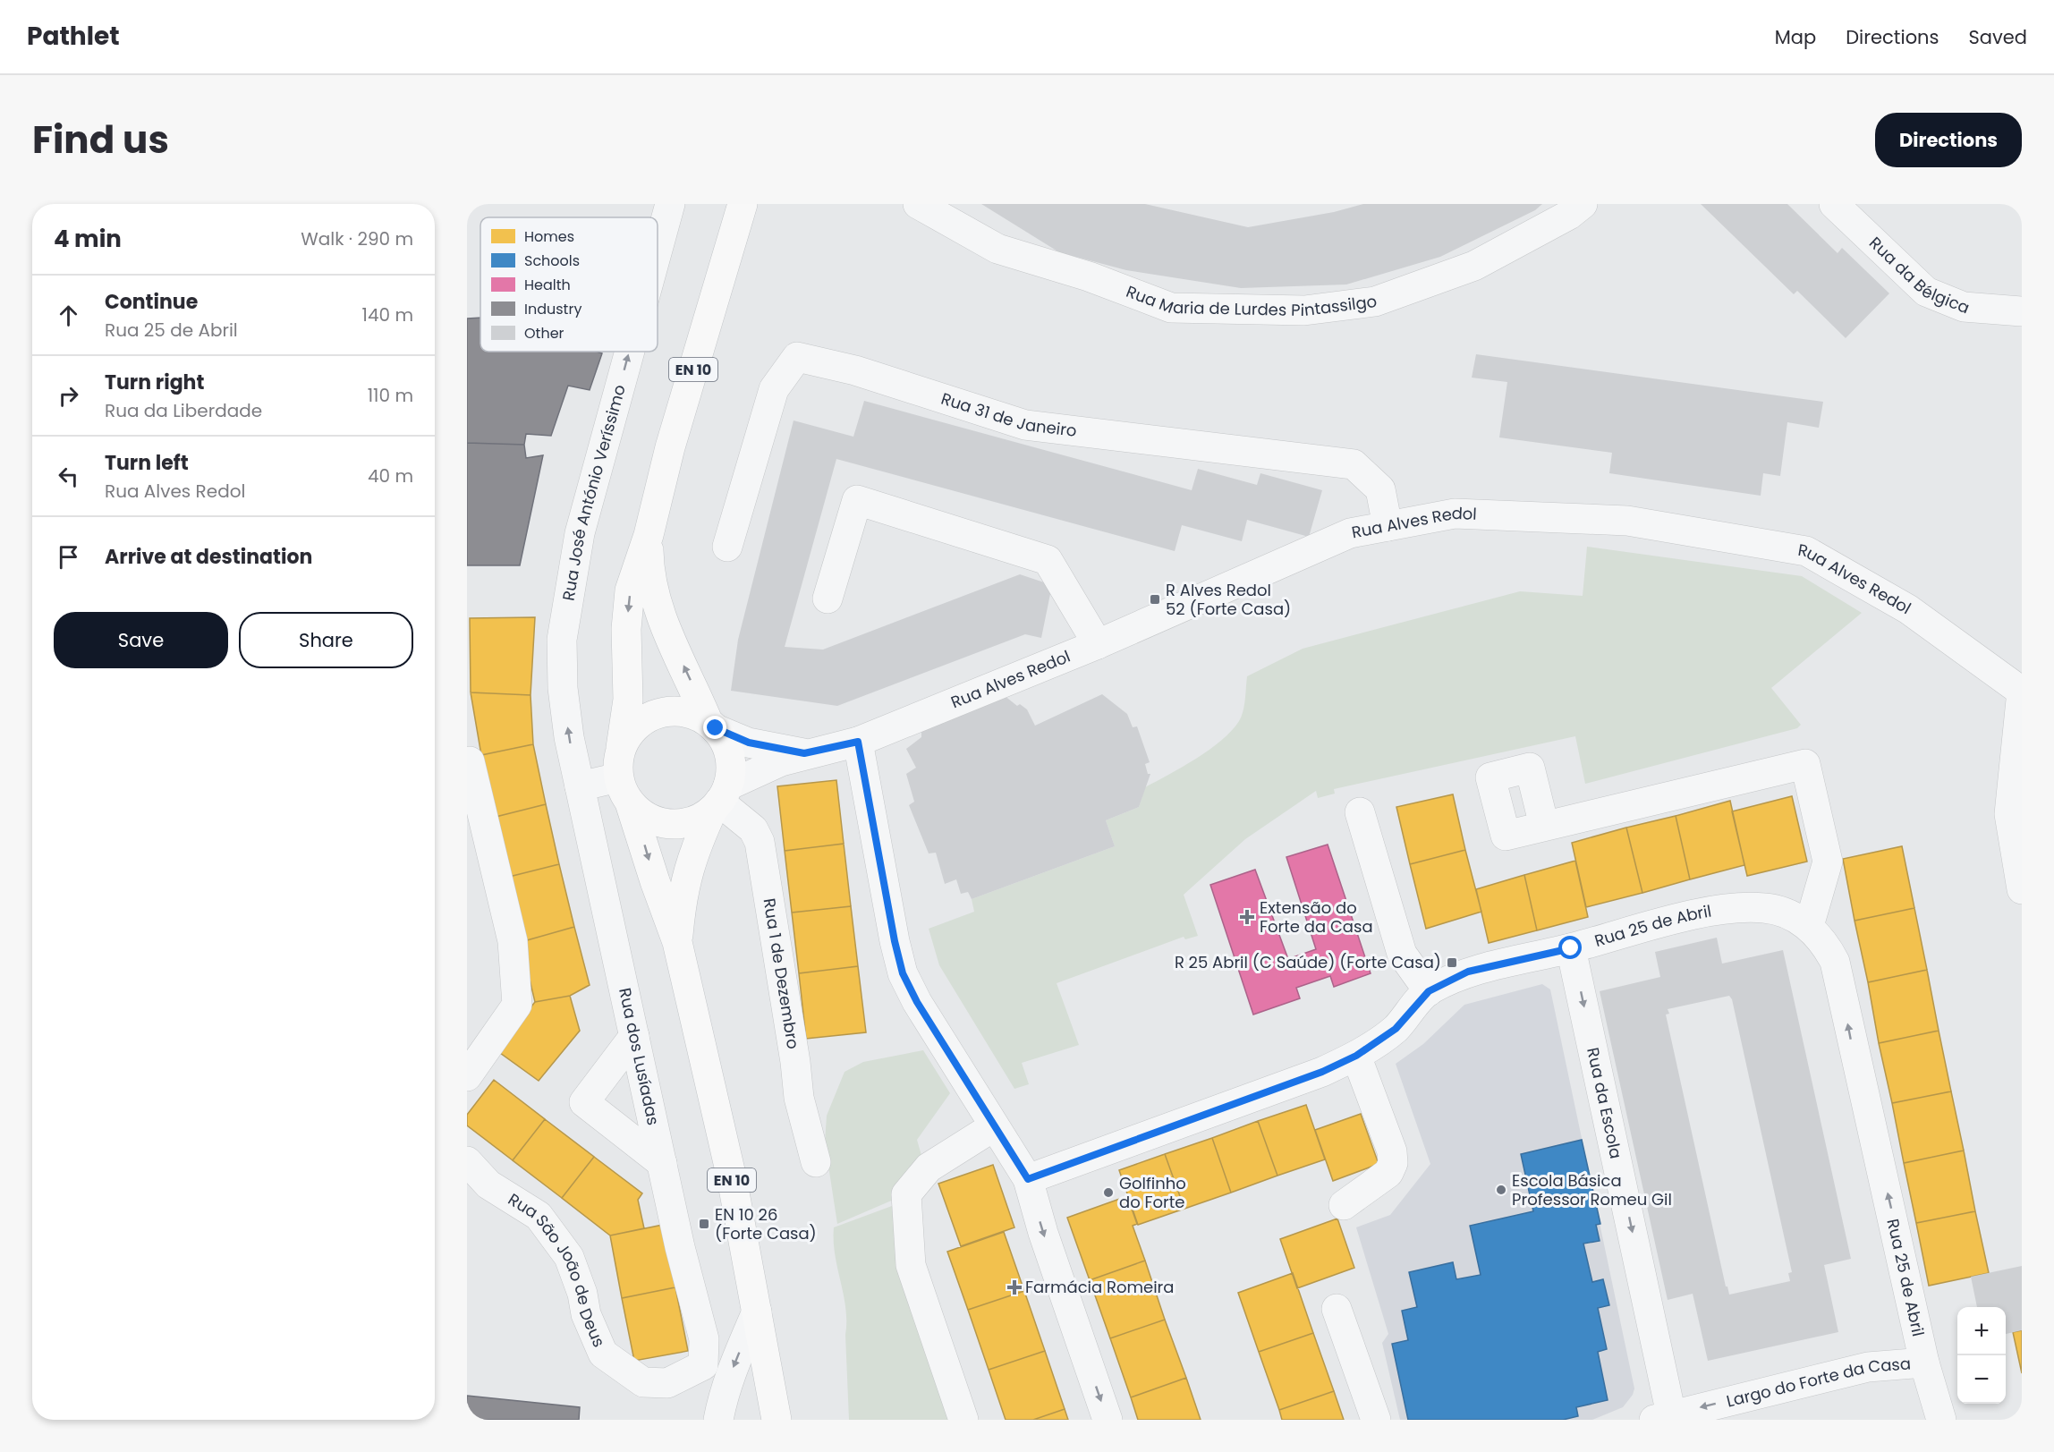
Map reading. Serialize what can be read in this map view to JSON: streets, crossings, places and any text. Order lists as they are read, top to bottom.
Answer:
{
  "streets": {
    "main road": ["EN 10"],
    "street": [
      "Rua da Bélgica",
      "Rua Maria de Lurdes Pintassilgo",
      "Rua 31 de Janeiro",
      "Rua José António Veríssimo",
      "Rua Alves Redol",
      "Rua 25 de Abril",
      "Rua 1 de Dezembro",
      "Rua dos Lusíadas",
      "Rua da Escola",
      "Rua São João de Deus",
      "Largo do Forte da Casa"
    ]
  },
  "crossings": [
    ["EN 10", "Rua Alves Redol"],
    ["EN 10", "Rua 1 de Dezembro"],
    ["Rua 31 de Janeiro", "Rua Alves Redol"],
    ["Rua José António Veríssimo", "Rua dos Lusíadas"],
    ["Rua Alves Redol", "Rua 1 de Dezembro"],
    ["Rua 25 de Abril", "Rua da Escola"],
    ["Rua 25 de Abril", "Largo do Forte da Casa"],
    ["Rua dos Lusíadas", "Rua São João de Deus"],
    ["Rua da Escola", "Largo do Forte da Casa"]
  ],
  "one_way": ["Rua José António Veríssimo", "Rua da Escola", "Largo do Forte da Casa"],
  "places": {
    "transit": ["R Alves Redol 52 (Forte Casa)", "R 25 Abril (C Saúde) (Forte Casa)", "EN 10 26 (Forte Casa)"],
    "health": ["Extensão do Forte da Casa", "Farmácia Romeira"],
    "other": ["Escola Básica Professor Romeu Gil", "Golfinho do Forte"]
  },
  "legend": [
    "Homes",
    "Schools",
    "Health",
    "Industry",
    "Other"
  ],
  "page": {
    "header": "Pathlet",
    "nav": ["Map", "Directions", "Saved"],
    "title": "Find us",
    "buttons": [
      "Directions",
      ["Save", "Share"]
    ],
    "heading": ["4 min", "Walk · 290 m"],
    "list": [
      ["Continue", "Rua 25 de Abril", "140 m"],
      ["Turn right", "Rua da Liberdade", "110 m"],
      ["Turn left", "Rua Alves Redol", "40 m"],
      "Arrive at destination"
    ],
    "map_buttons": ["+", "−"]
  }
}
